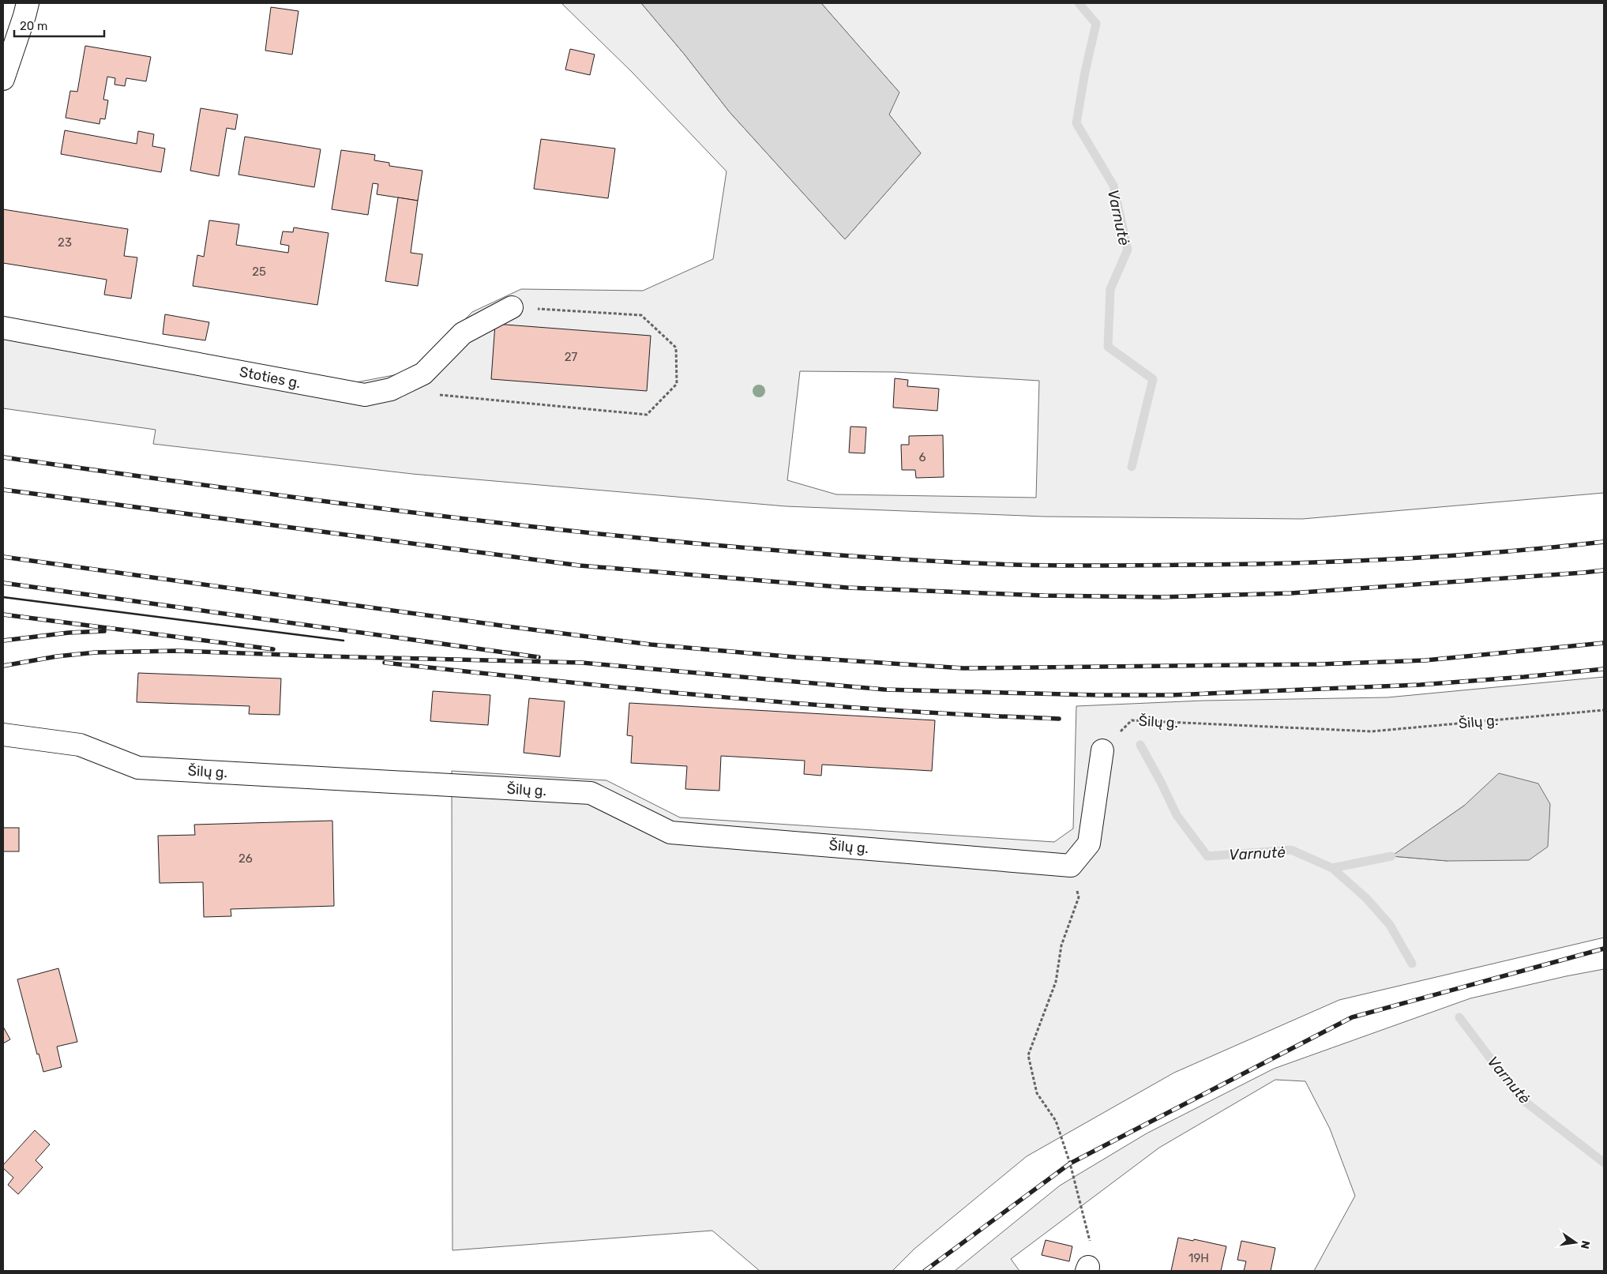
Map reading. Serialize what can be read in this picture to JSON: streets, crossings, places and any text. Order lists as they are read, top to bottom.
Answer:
{
  "streets": {
    "street": ["Stoties g.", "Šilų g."]
  },
  "water": ["Varnutė"],
  "house_numbers": [
    "23",
    "25",
    "27",
    "6",
    "26",
    "19H"
  ],
  "scale_bar": "20 m",
  "north": "right"
}
